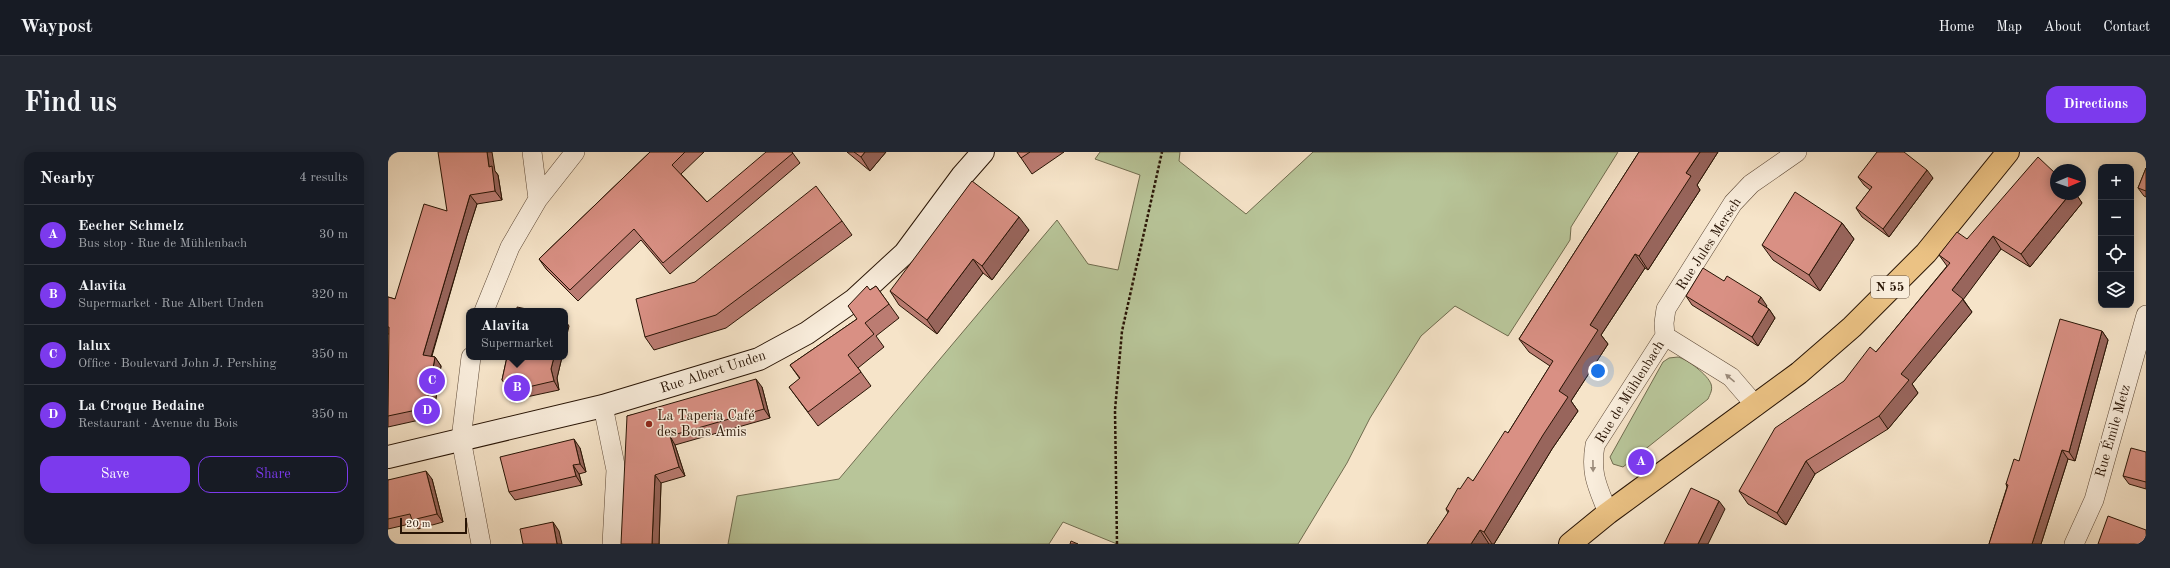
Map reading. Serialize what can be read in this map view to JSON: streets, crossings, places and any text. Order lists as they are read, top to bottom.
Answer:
{
  "streets": {
    "main road": ["N 55", "Rue Albert Unden"],
    "street": ["Rue Jules Mersch", "Rue de Mühlenbach", "Rue Émile Metz"]
  },
  "crossings": [
    ["Rue Jules Mersch", "Rue de Mühlenbach"],
    ["N 55", "Rue de Mühlenbach"]
  ],
  "places": ["La Taperia Café des Bons Amis"],
  "scale_bar": "20 m",
  "north": "right",
  "page": {
    "header": "Waypost",
    "nav": [
      "Home",
      "Map",
      "About",
      "Contact"
    ],
    "buttons": [
      "Directions",
      ["Save", "Share"]
    ],
    "title": "Find us",
    "heading": ["Nearby", "4 results"],
    "map_buttons": ["+", "−"],
    "list": [
      {
        "mark": "A",
        "name": "Eecher Schmelz",
        "note": "Bus stop · Rue de Mühlenbach",
        "value": "30 m"
      },
      {
        "mark": "B",
        "name": "Alavita",
        "note": "Supermarket · Rue Albert Unden",
        "value": "320 m"
      },
      {
        "mark": "C",
        "name": "lalux",
        "note": "Office · Boulevard John J. Pershing",
        "value": "350 m"
      },
      {
        "mark": "D",
        "name": "La Croque Bedaine",
        "note": "Restaurant · Avenue du Bois",
        "value": "350 m"
      }
    ],
    "popup": ["Alavita", "Supermarket"],
    "pins": [
      "C",
      "B",
      "D",
      "A"
    ],
    "scale": "20 m"
  }
}
